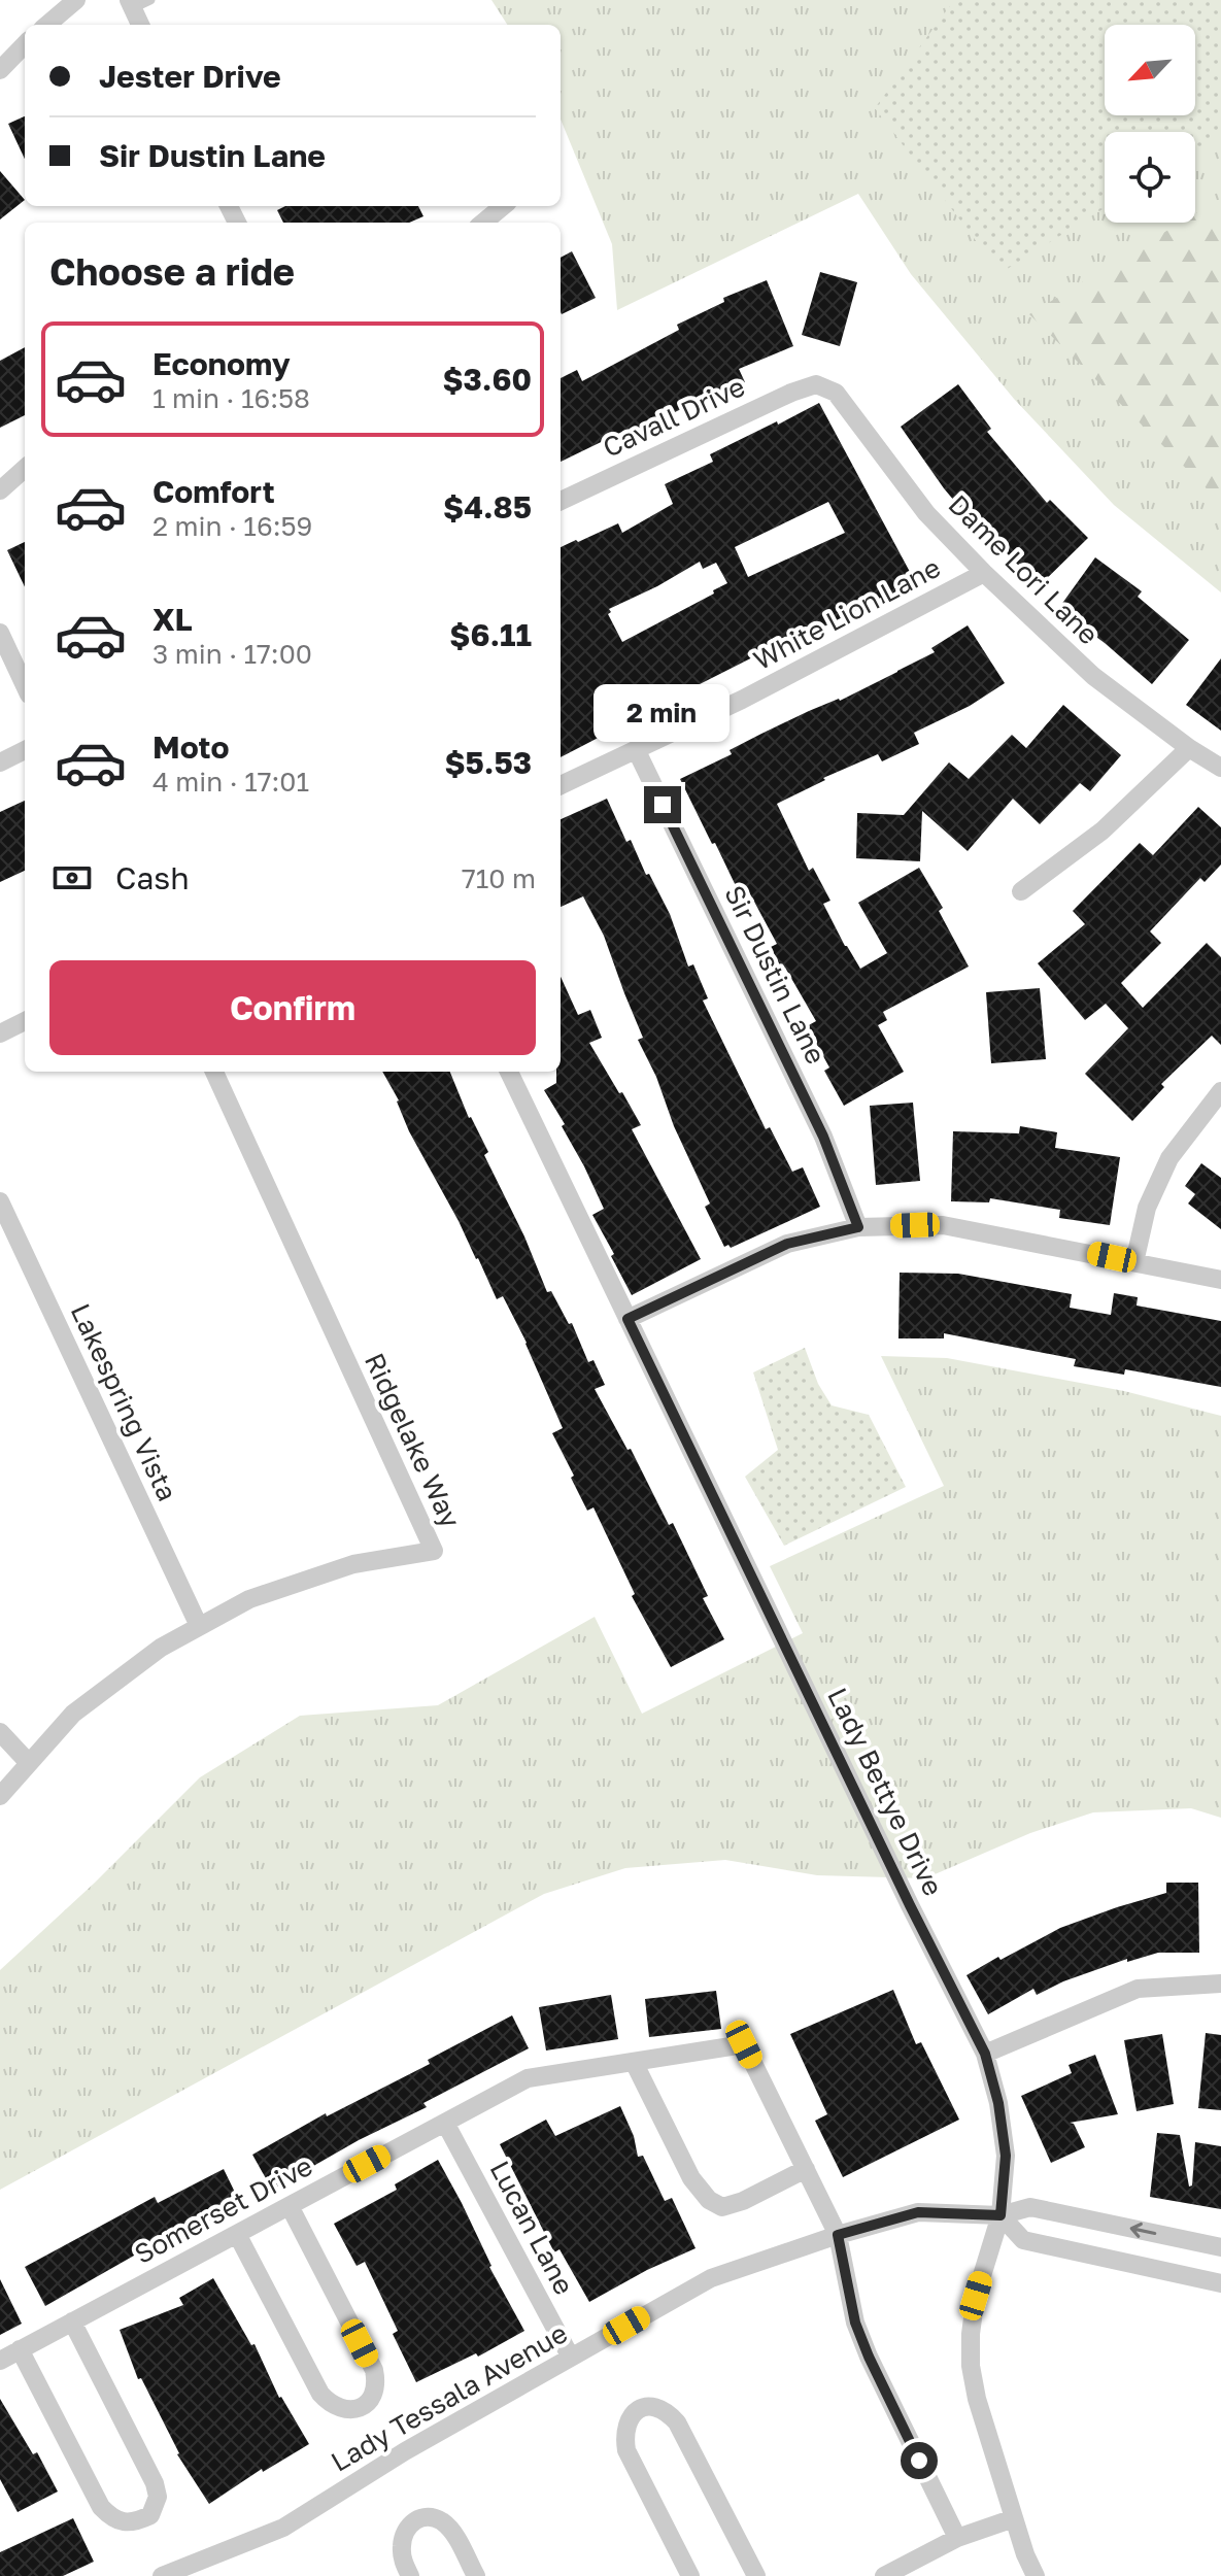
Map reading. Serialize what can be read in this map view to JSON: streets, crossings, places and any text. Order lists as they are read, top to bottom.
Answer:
{
  "streets": {
    "street": [
      "Cavall Drive",
      "Dame Lori Lane",
      "White Lion Lane",
      "Sir Dustin Lane",
      "Lakespring Vista",
      "Ridgelake Way",
      "Lady Bettye Drive",
      "Somerset Drive",
      "Lucan Lane",
      "Lady Tessala Avenue"
    ]
  },
  "crossings": [
    ["Cavall Drive", "Dame Lori Lane"],
    ["Dame Lori Lane", "White Lion Lane"],
    ["White Lion Lane", "Sir Dustin Lane"],
    ["Lakespring Vista", "Ridgelake Way"],
    ["Lady Bettye Drive", "Lady Tessala Avenue"],
    ["Somerset Drive", "Lucan Lane"],
    ["Somerset Drive", "Lady Tessala Avenue"],
    ["Lucan Lane", "Lady Tessala Avenue"]
  ],
  "north": "bottom left",
  "page": {
    "banner": ["Jester Drive", "Sir Dustin Lane"],
    "heading": "Choose a ride",
    "list": [
      {
        "name": "Economy",
        "note": "1 min · 16:58",
        "value": "$3.60"
      },
      {
        "name": "Comfort",
        "note": "2 min · 16:59",
        "value": "$4.85"
      },
      {
        "name": "XL",
        "note": "3 min · 17:00",
        "value": "$6.11"
      },
      {
        "name": "Moto",
        "note": "4 min · 17:01",
        "value": "$5.53"
      }
    ],
    "bubble": "2 min",
    "pay": ["Cash", "710 m"],
    "buttons": "Confirm"
  }
}
